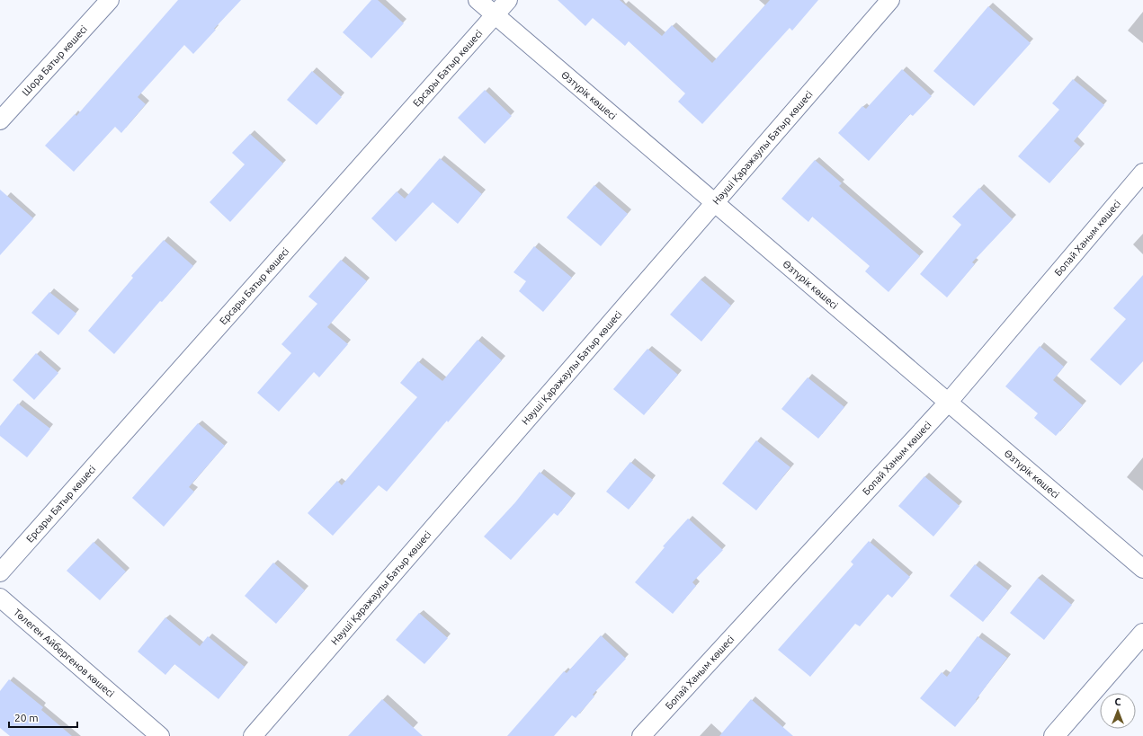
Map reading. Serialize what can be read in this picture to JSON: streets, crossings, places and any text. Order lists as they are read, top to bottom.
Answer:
{
  "streets": {
    "street": [
      "Шора Батыр көшесі",
      "Ерсары Батыр көшесі",
      "Өзтүрік көшесі",
      "Нәуші Қаражаулы Батыр көшесі",
      "Бопай Ханым көшесі",
      "Төлеген Айбергенов көшесі"
    ]
  },
  "crossings": [
    ["Ерсары Батыр көшесі", "Өзтүрік көшесі"],
    ["Өзтүрік көшесі", "Нәуші Қаражаулы Батыр көшесі"],
    ["Өзтүрік көшесі", "Бопай Ханым көшесі"]
  ],
  "scale_bar": "20 m",
  "north": "top"
}
